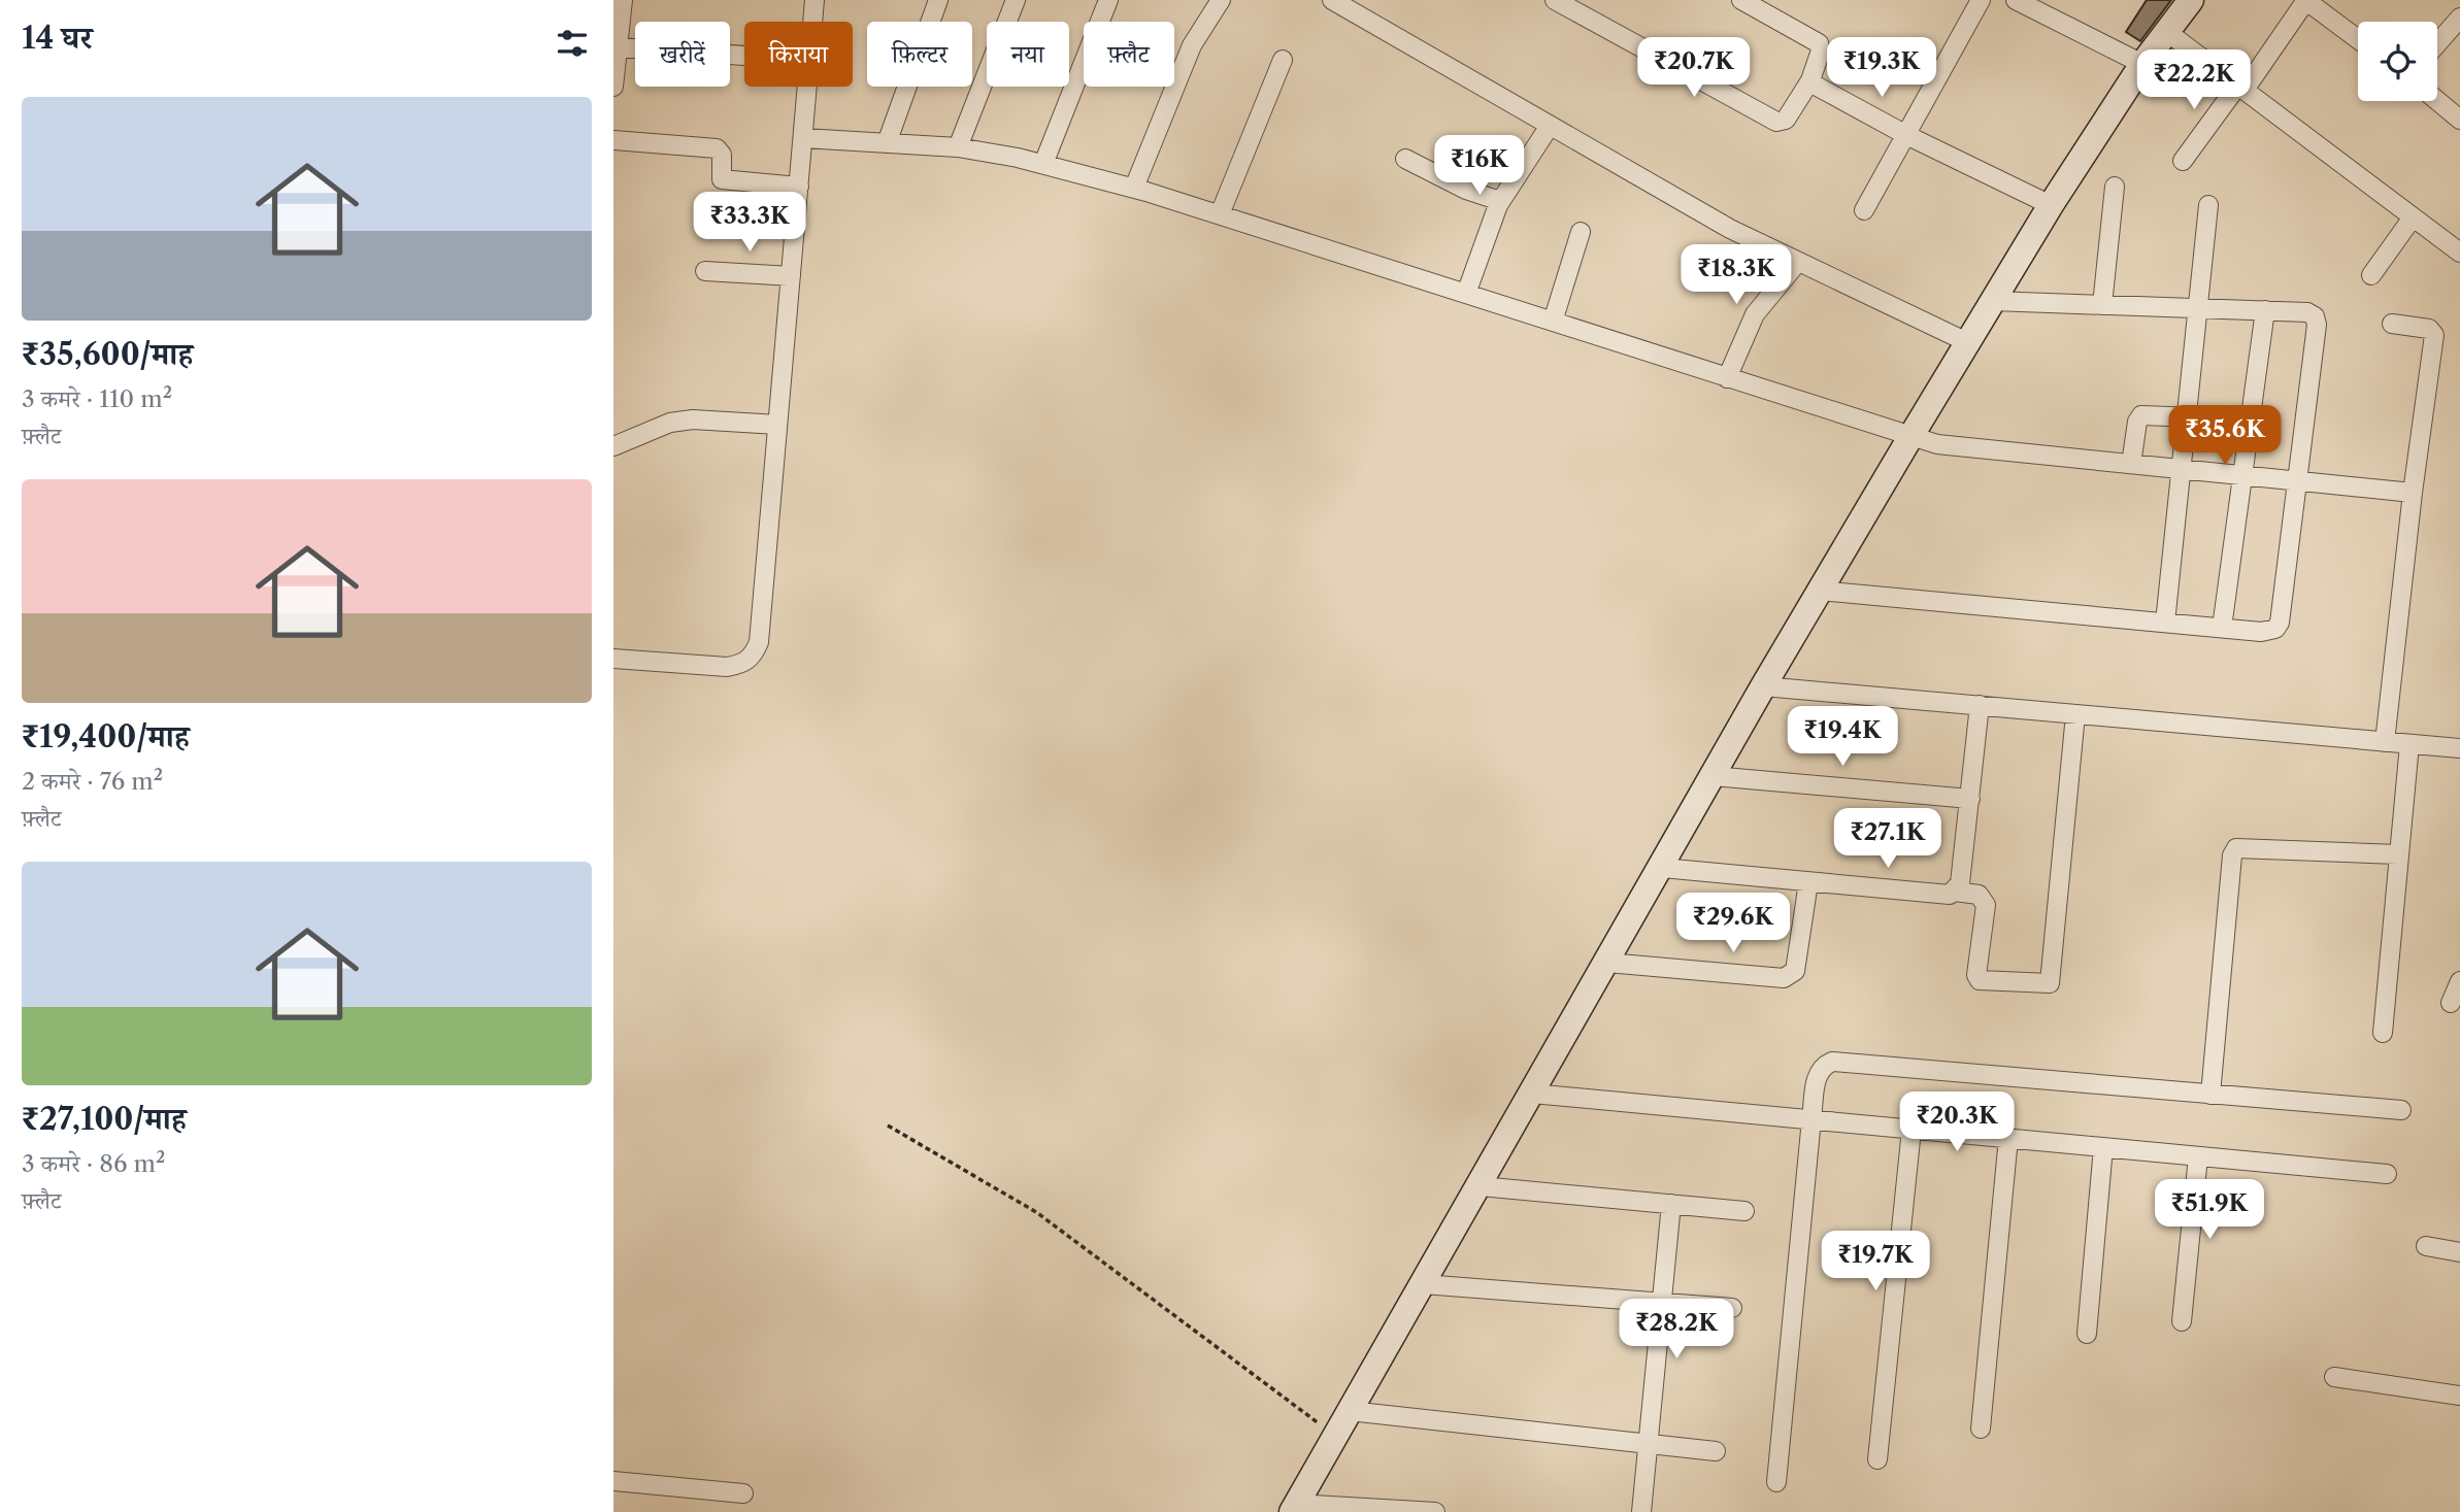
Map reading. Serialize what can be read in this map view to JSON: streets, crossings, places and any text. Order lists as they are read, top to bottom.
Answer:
{
  "page": {
    "heading": "14 घर",
    "chip": [
      "खरीदें",
      "किराया",
      "फ़िल्टर",
      "नया",
      "फ़्लैट"
    ],
    "price": [
      "₹20.7K",
      "₹19.3K",
      "₹22.2K",
      "₹16K",
      "₹33.3K",
      "₹18.3K",
      "₹35.6K",
      "₹19.4K",
      "₹27.1K",
      "₹29.6K",
      "₹20.3K",
      "₹51.9K",
      "₹19.7K",
      "₹28.2K"
    ],
    "list": [
      {
        "name": "₹35,600/माह",
        "note": "3 कमरे · 110 m² · फ़्लैट"
      },
      {
        "name": "₹19,400/माह",
        "note": "2 कमरे · 76 m² · फ़्लैट"
      },
      {
        "name": "₹27,100/माह",
        "note": "3 कमरे · 86 m² · फ़्लैट"
      }
    ]
  }
}
